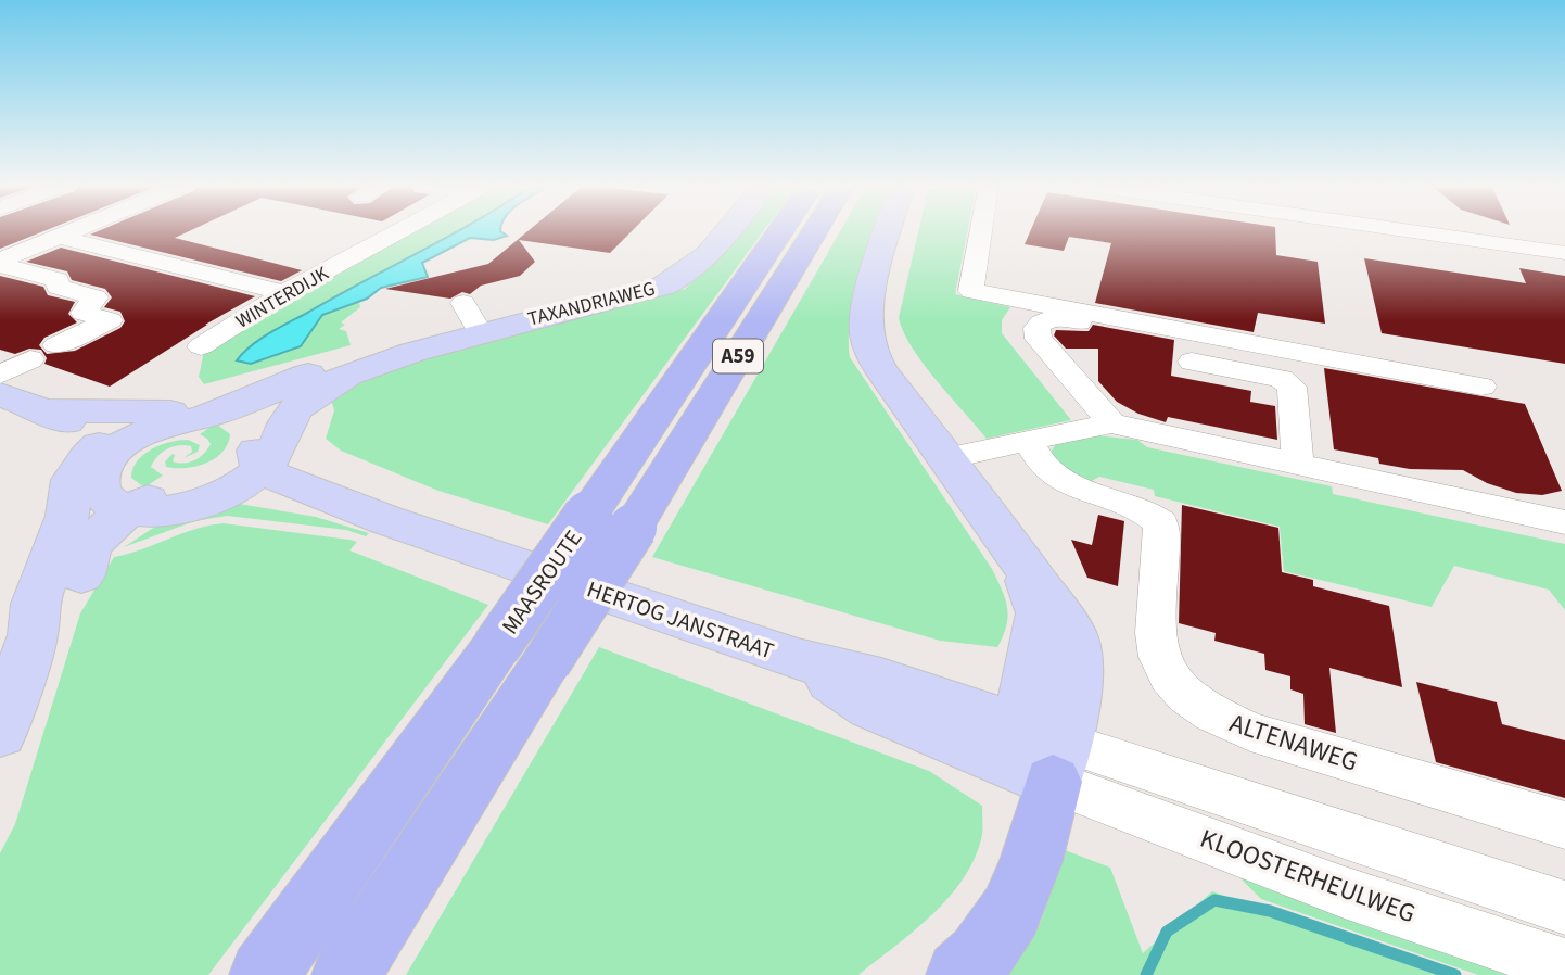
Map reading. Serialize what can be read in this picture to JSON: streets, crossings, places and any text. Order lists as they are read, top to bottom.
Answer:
{
  "streets": {
    "highway": ["A59", "MAASROUTE"],
    "main road": ["TAXANDRIAWEG", "HERTOG JANSTRAAT"],
    "street": ["WINTERDIJK", "ALTENAWEG", "KLOOSTERHEULWEG"]
  },
  "crossings": [
    ["TAXANDRIAWEG", "HERTOG JANSTRAAT"],
    ["HERTOG JANSTRAAT", "KLOOSTERHEULWEG"]
  ]
}
